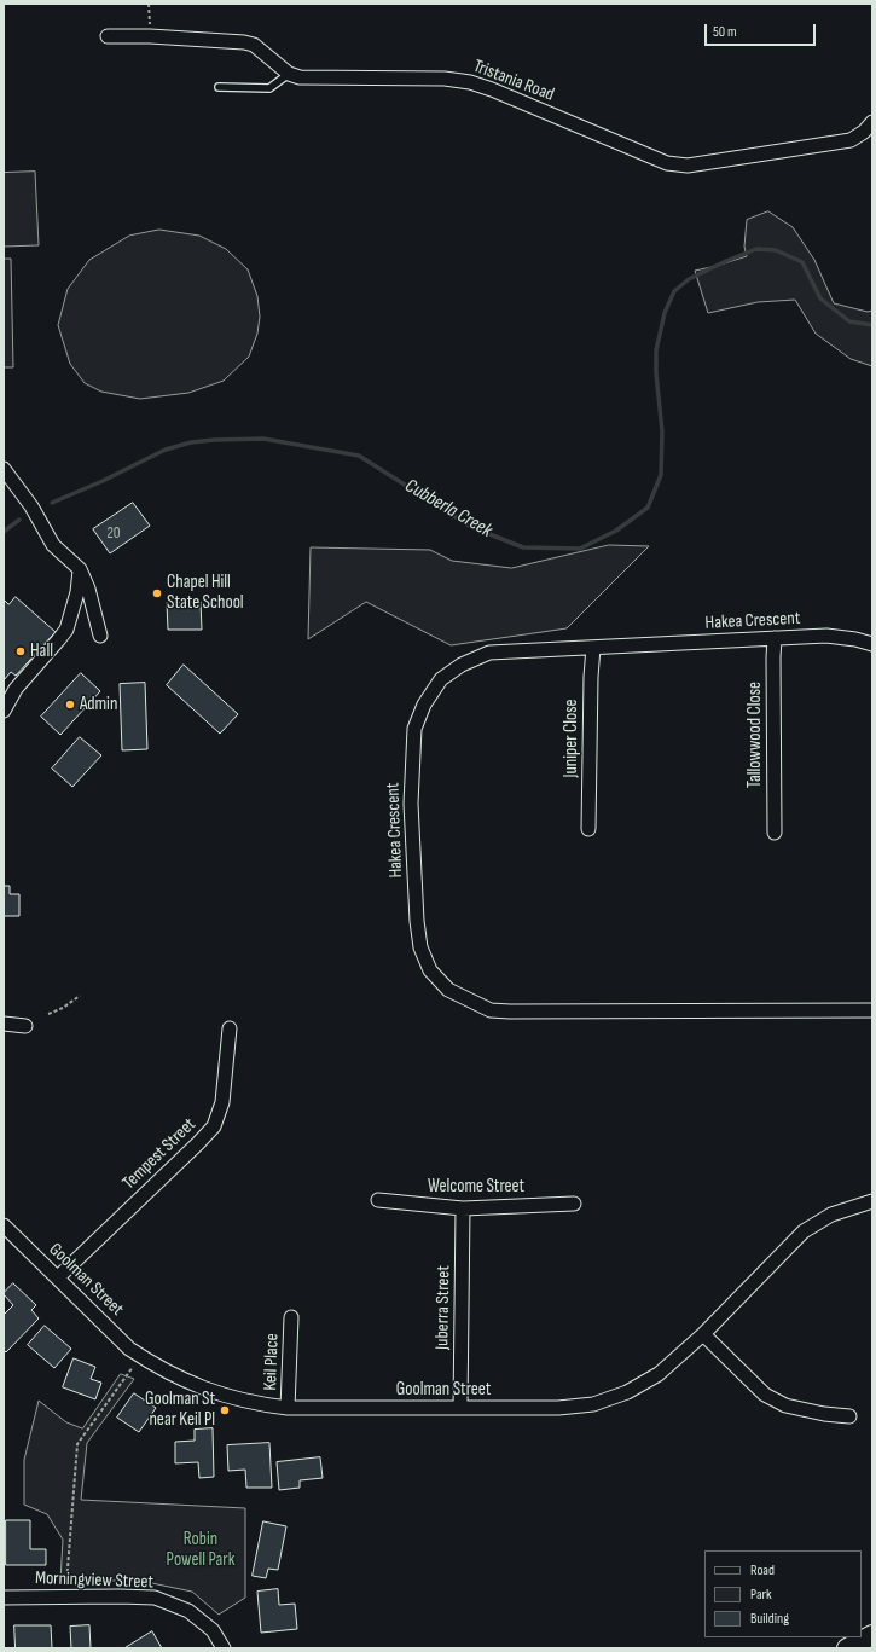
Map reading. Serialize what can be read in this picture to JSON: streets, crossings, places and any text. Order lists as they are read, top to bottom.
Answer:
{
  "streets": {
    "street": [
      "Tristania Road",
      "Hakea Crescent",
      "Tallowwood Close",
      "Juniper Close",
      "Tempest Street",
      "Welcome Street",
      "Goolman Street",
      "Juberra Street",
      "Keil Place",
      "Morningview Street"
    ]
  },
  "crossings": [
    ["Hakea Crescent", "Tallowwood Close"],
    ["Hakea Crescent", "Juniper Close"],
    ["Tempest Street", "Goolman Street"],
    ["Welcome Street", "Juberra Street"],
    ["Goolman Street", "Juberra Street"],
    ["Goolman Street", "Keil Place"]
  ],
  "water": ["Cubberla Creek"],
  "parks": ["Robin Powell Park"],
  "places": [
    "Chapel Hill State School",
    "Hall",
    "Admin",
    "Goolman St near Keil Pl"
  ],
  "house_numbers": ["20"],
  "legend": ["Road", "Park", "Building"],
  "scale_bar": "50 m"
}
